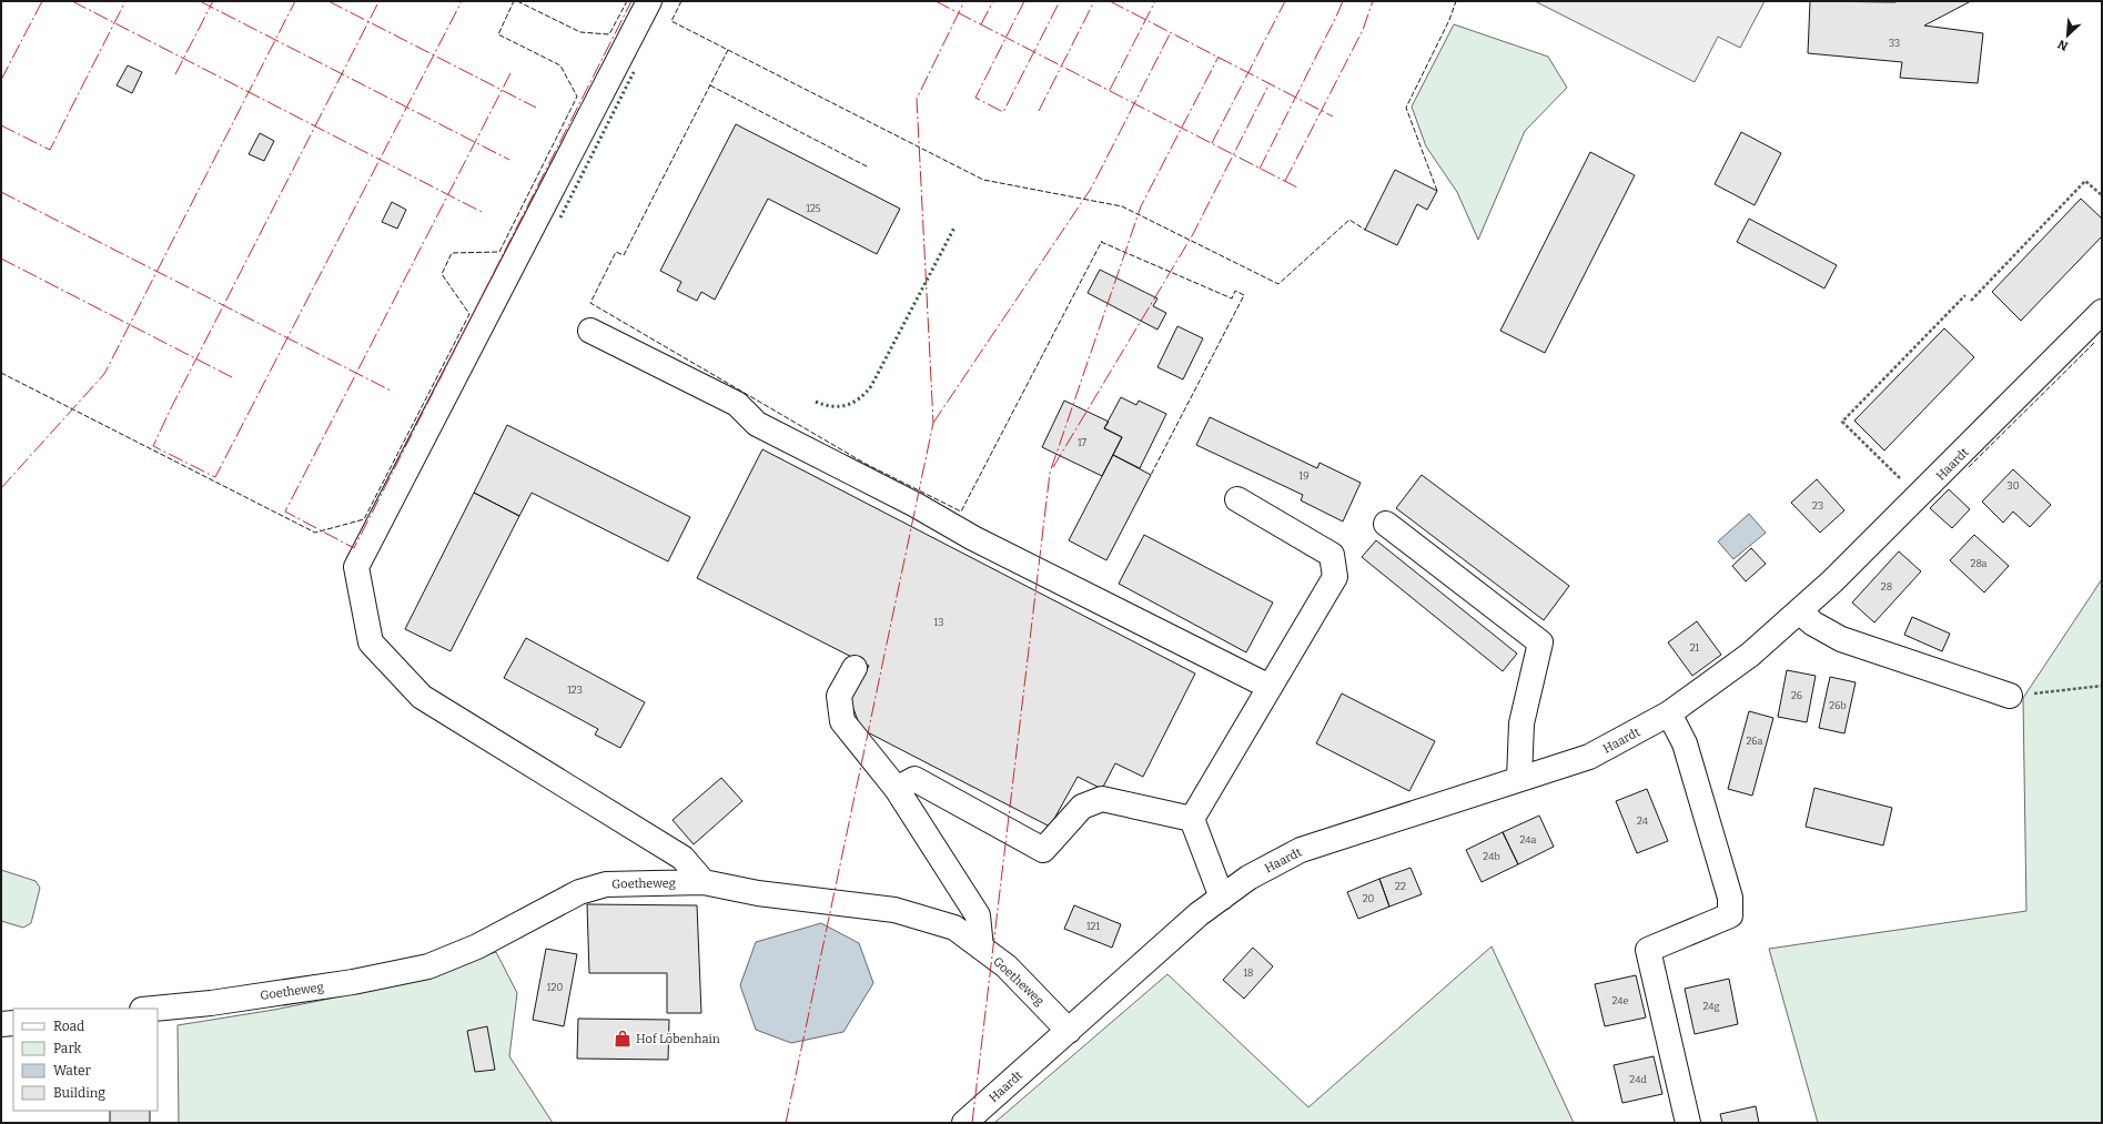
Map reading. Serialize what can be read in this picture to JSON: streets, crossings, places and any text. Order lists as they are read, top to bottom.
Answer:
{
  "streets": {
    "street": ["Haardt", "Goetheweg"]
  },
  "crossings": [
    ["Haardt", "Goetheweg"]
  ],
  "places": {
    "shop": ["Hof Löbenhain"]
  },
  "house_numbers": [
    "33",
    "125",
    "17",
    "19",
    "30",
    "23",
    "28a",
    "28",
    "13",
    "21",
    "123",
    "26",
    "26b",
    "26a",
    "24",
    "24a",
    "24b",
    "22",
    "20",
    "121",
    "18",
    "120",
    "24e",
    "24g",
    "24d"
  ],
  "legend": [
    "Road",
    "Park",
    "Water",
    "Building"
  ],
  "north": "bottom left"
}
